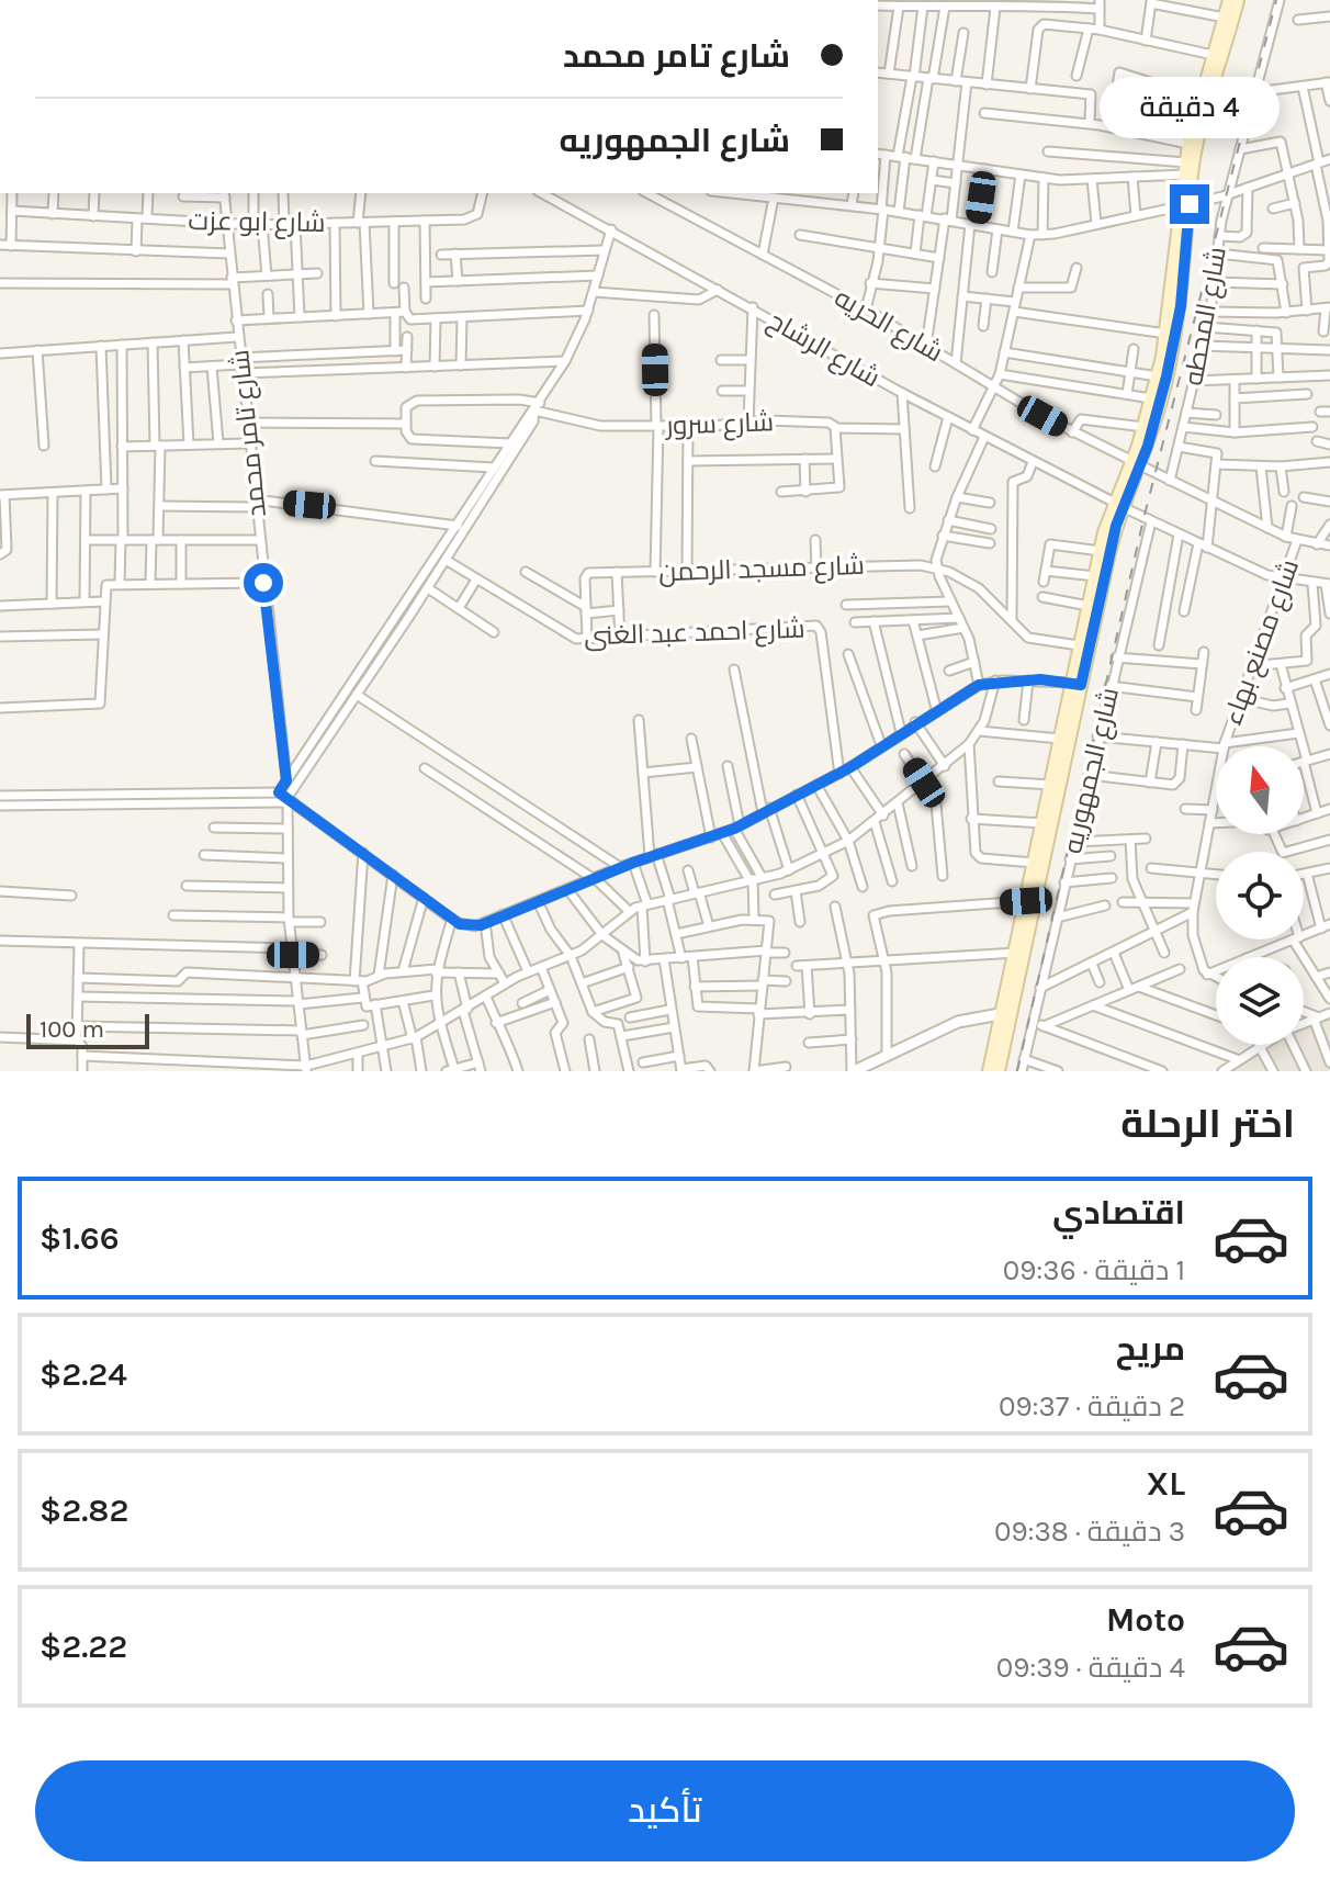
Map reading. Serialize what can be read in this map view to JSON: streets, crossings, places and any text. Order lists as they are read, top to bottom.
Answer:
{
  "streets": {
    "main road": ["شارع الجمهوريه"],
    "street": [
      "شارع ابو عزت",
      "شارع المحطه",
      "شارع الحريه",
      "شارع الرشاح",
      "شارع سرور",
      "شارع تامر محمد",
      "شارع مسجد الرحمن",
      "شارع احمد عبد الغنى",
      "شارع مصنع بهاء"
    ]
  },
  "crossings": [
    ["شارع ابو عزت", "شارع تامر محمد"],
    ["شارع المحطه", "شارع الحريه"],
    ["شارع الحريه", "شارع مصنع بهاء"],
    ["شارع الحريه", "شارع الجمهوريه"],
    ["شارع الرشاح", "شارع مصنع بهاء"],
    ["شارع الرشاح", "شارع الجمهوريه"],
    ["شارع مسجد الرحمن", "شارع الجمهوريه"]
  ],
  "scale_bar": "100 m",
  "north": "top",
  "page": {
    "banner": ["شارع تامر محمد", "شارع الجمهوريه"],
    "bubble": "4 دقيقة",
    "scale": "100 m",
    "heading": "اختر الرحلة",
    "list": [
      {
        "name": "اقتصادي",
        "note": "1 دقيقة · 09:36",
        "value": "$1.66"
      },
      {
        "name": "مريح",
        "note": "2 دقيقة · 09:37",
        "value": "$2.24"
      },
      {
        "name": "XL",
        "note": "3 دقيقة · 09:38",
        "value": "$2.82"
      },
      {
        "name": "Moto",
        "note": "4 دقيقة · 09:39",
        "value": "$2.22"
      }
    ],
    "buttons": "تأكيد"
  }
}
